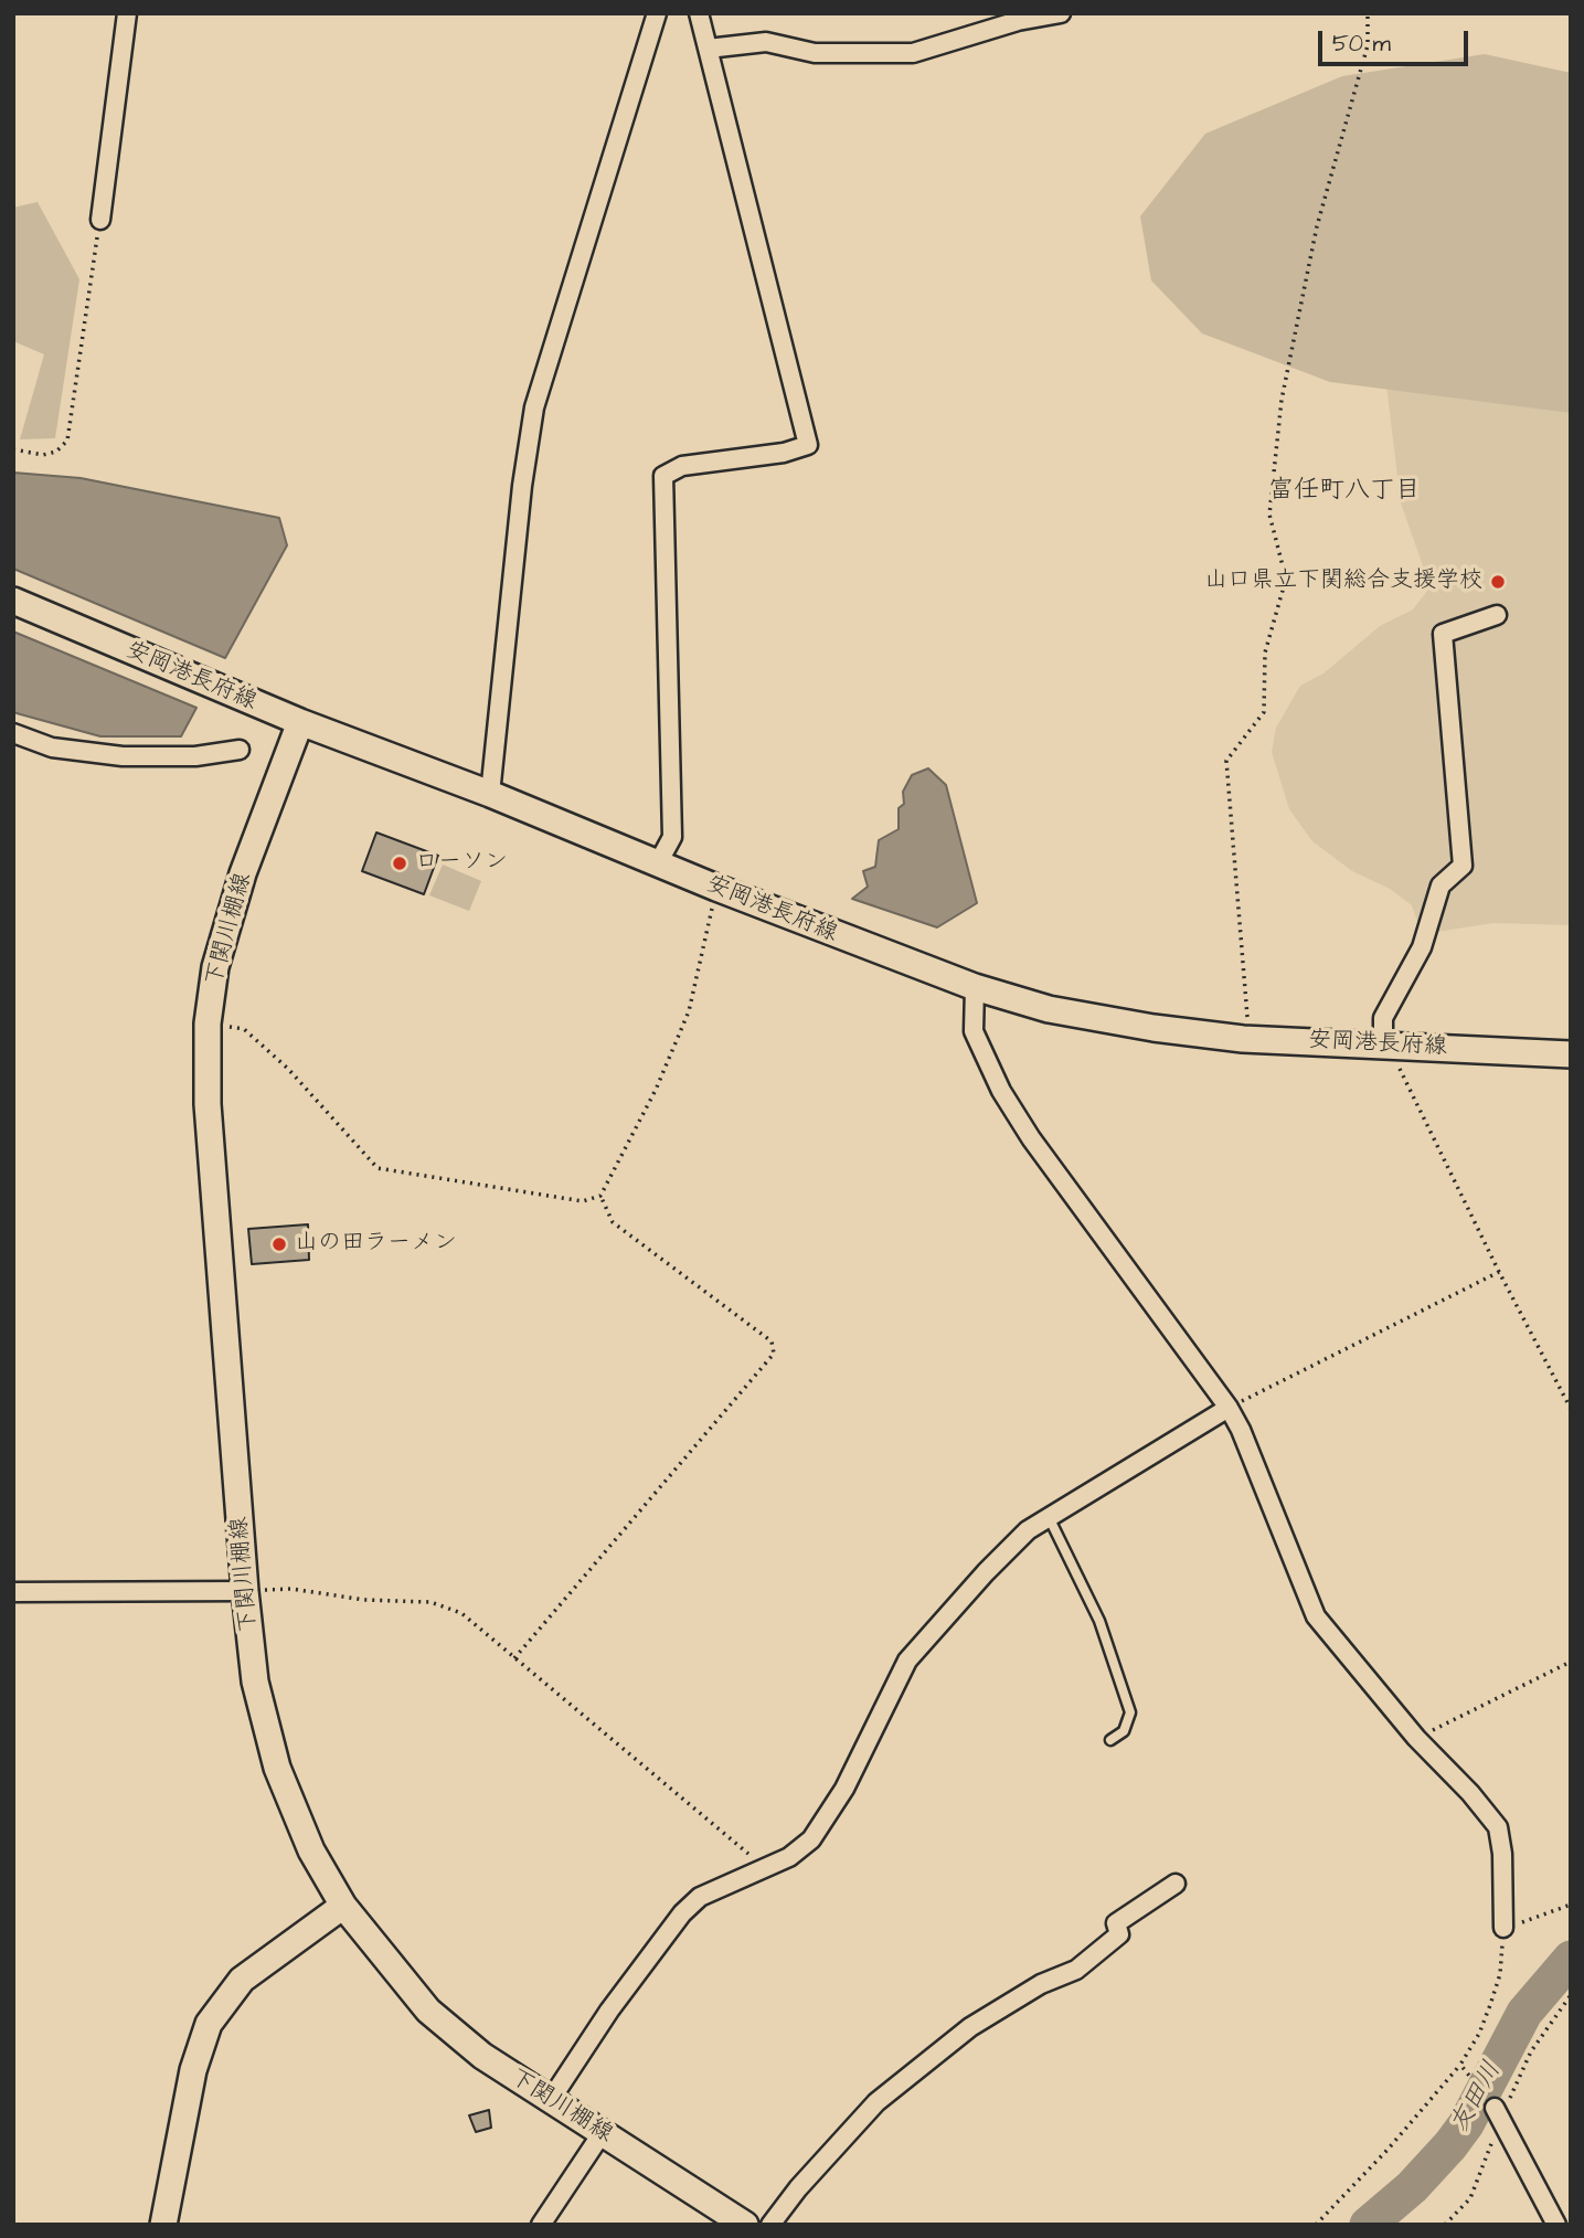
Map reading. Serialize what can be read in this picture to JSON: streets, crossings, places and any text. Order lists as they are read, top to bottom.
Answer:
{
  "streets": {
    "main road": ["安岡港長府線", "下関川棚線"]
  },
  "crossings": [
    ["安岡港長府線", "下関川棚線"]
  ],
  "districts": ["富任町八丁目"],
  "water": ["友田川"],
  "places": ["山口県立下関総合支援学校", "ローソン", "山の田ラーメン"],
  "scale_bar": "50 m"
}
